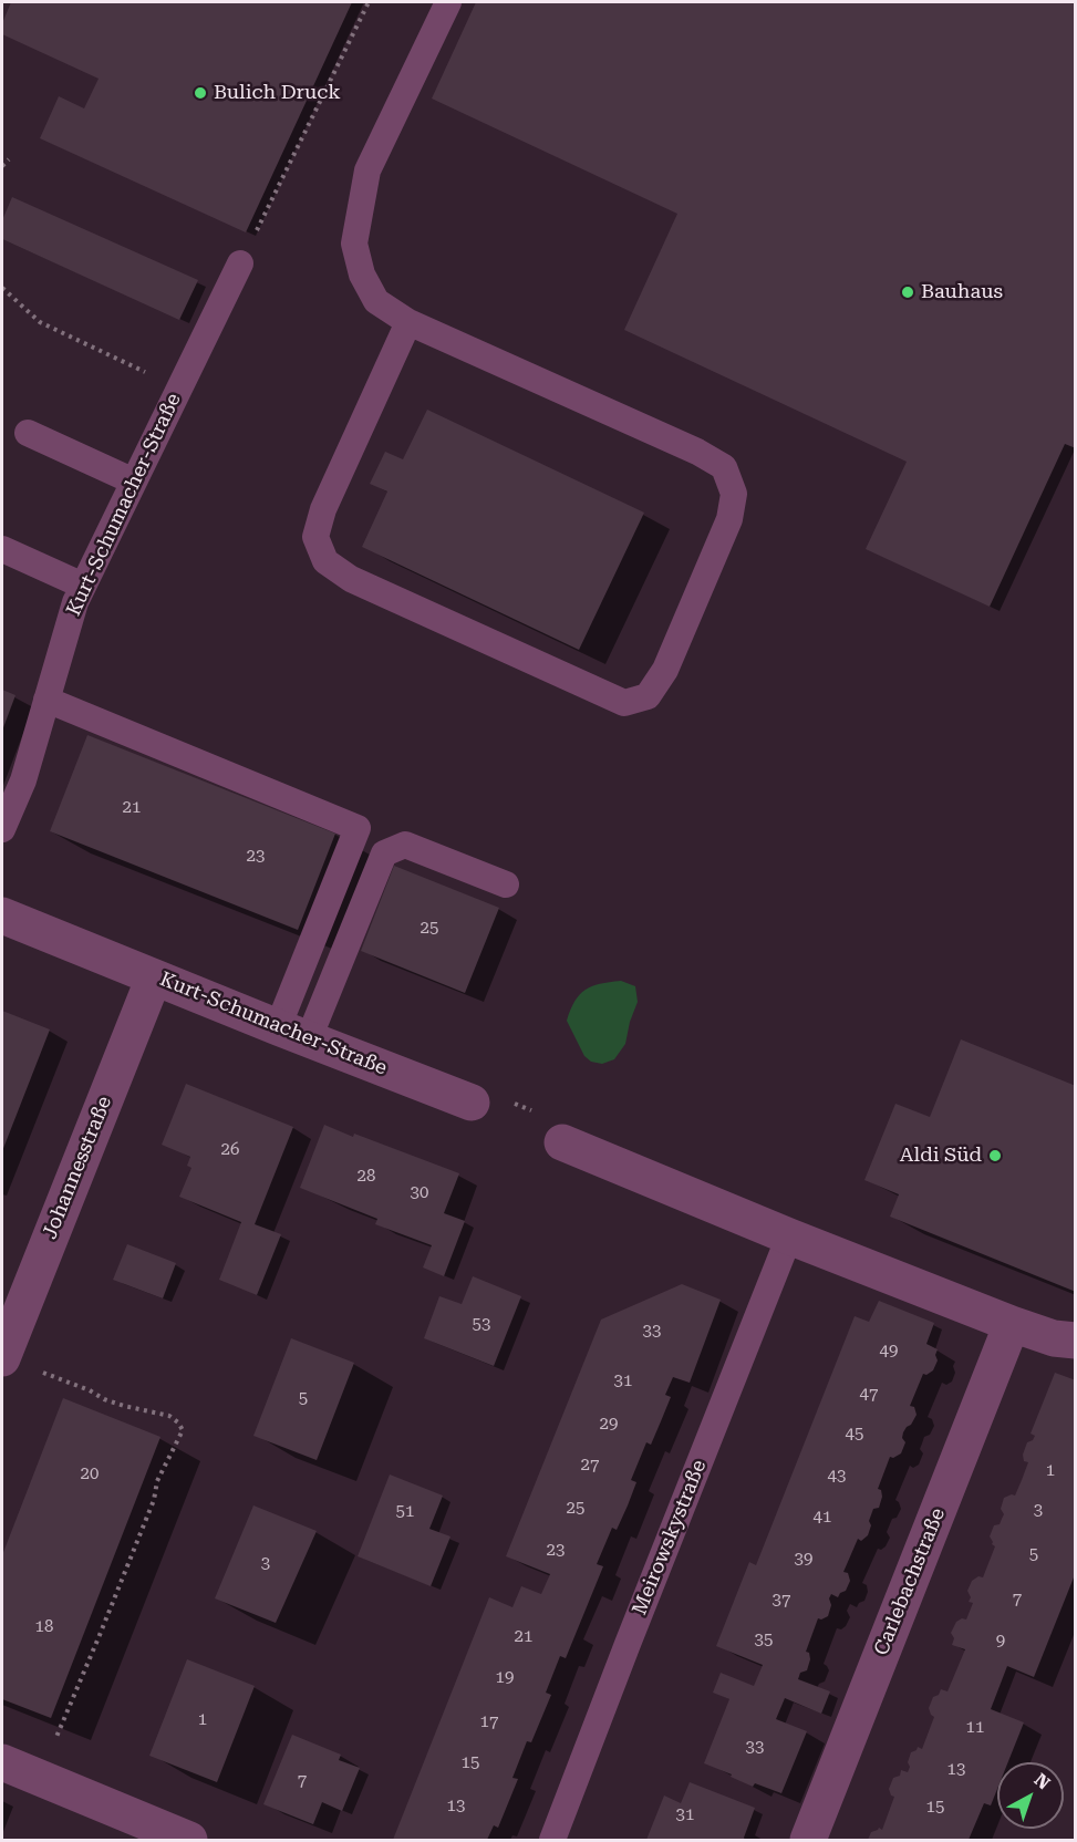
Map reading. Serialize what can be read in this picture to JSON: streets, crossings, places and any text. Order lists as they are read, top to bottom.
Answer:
{
  "streets": {
    "street": ["Kurt-Schumacher-Straße", "Johannesstraße", "Carlebachstraße"],
    "lane": ["Meirowskystraße"]
  },
  "crossings": [
    ["Kurt-Schumacher-Straße", "Johannesstraße"]
  ],
  "places": ["Bulich Druck", "Bauhaus", "Aldi Süd"],
  "house_numbers": [
    "21",
    "23",
    "25",
    "26",
    "28",
    "30",
    "53",
    "33",
    "49",
    "31",
    "47",
    "5",
    "29",
    "45",
    "27",
    "1",
    "20",
    "43",
    "25",
    "3",
    "51",
    "41",
    "23",
    "5",
    "39",
    "3",
    "7",
    "37",
    "18",
    "21",
    "35",
    "9",
    "19",
    "1",
    "17",
    "11",
    "33",
    "15",
    "13",
    "7",
    "13",
    "15",
    "31"
  ],
  "north": "top right"
}
